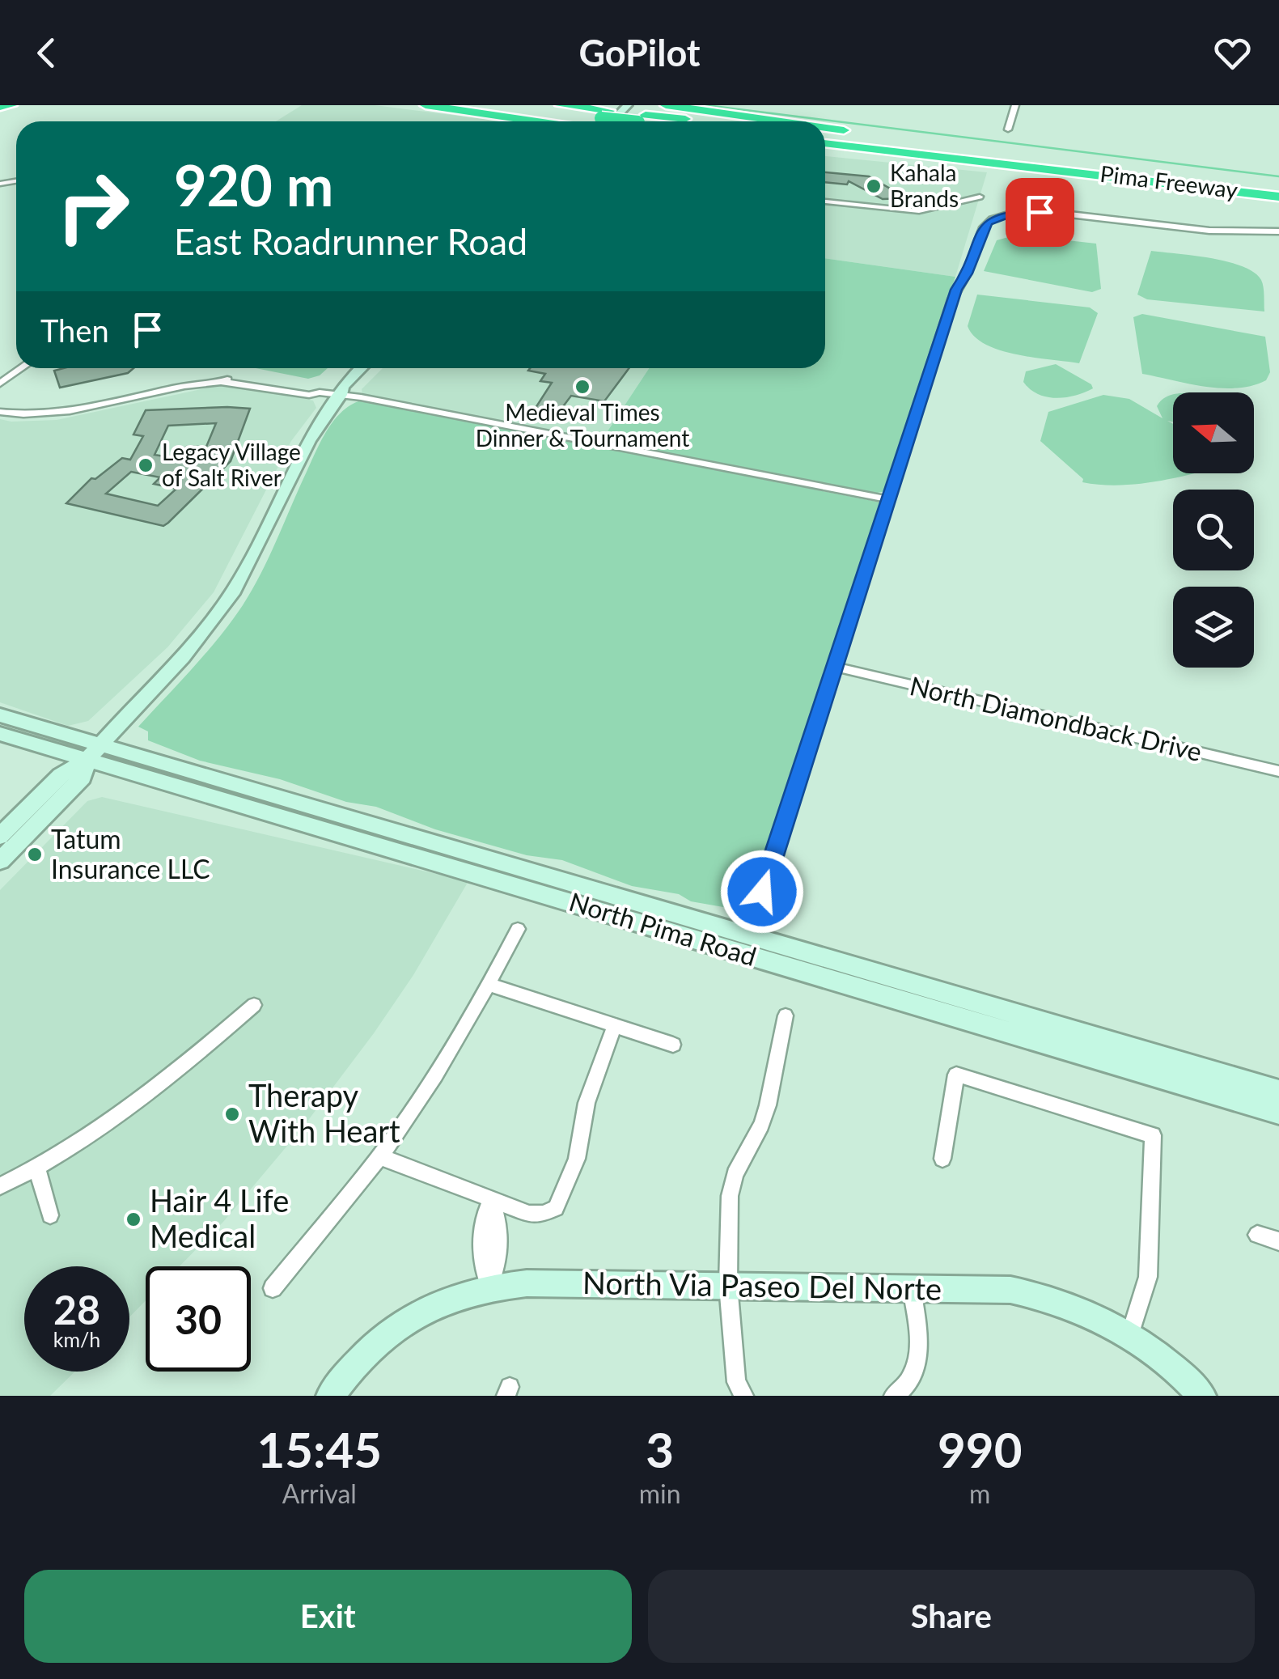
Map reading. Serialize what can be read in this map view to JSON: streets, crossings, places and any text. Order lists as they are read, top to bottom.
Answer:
{
  "streets": {
    "highway": ["Pima Freeway"],
    "main road": ["North Pima Road", "North Via Paseo Del Norte"],
    "street": ["North Diamondback Drive"]
  },
  "places": [
    "Kahala Brands",
    "Medieval Times Dinner & Tournament",
    "Legacy Village of Salt River",
    "Tatum Insurance LLC",
    "Therapy With Heart",
    "Hair 4 Life Medical"
  ],
  "north": "left",
  "page": {
    "header": "GoPilot",
    "turn": ["920 m", "East Roadrunner Road"],
    "then": "Then",
    "speed": "28 km/h",
    "limit": "30",
    "eta": [
      "15:45",
      "Arrival",
      "3",
      "min",
      "990",
      "m"
    ],
    "buttons": ["Exit", "Share"]
  }
}
